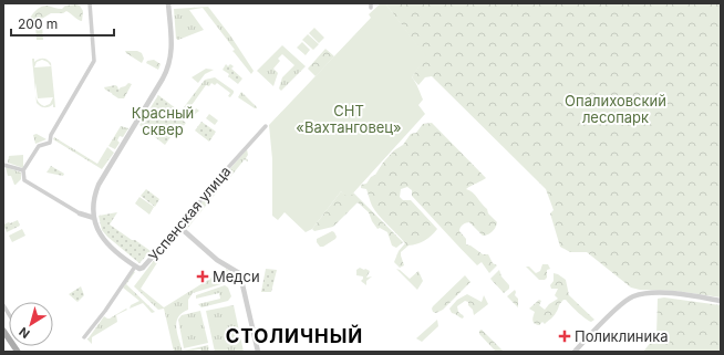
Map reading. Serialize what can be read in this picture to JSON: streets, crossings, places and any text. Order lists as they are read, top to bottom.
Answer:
{
  "streets": {
    "street": ["Успенская улица"]
  },
  "districts": ["СТОЛИЧНЫЙ"],
  "parks": ["Опалиховский лесопарк", "СНТ «Вахтанговец»", "Красный сквер"],
  "places": {
    "health": ["Медси", "Поликлиника"]
  },
  "scale_bar": "200 m",
  "north": "bottom left"
}
